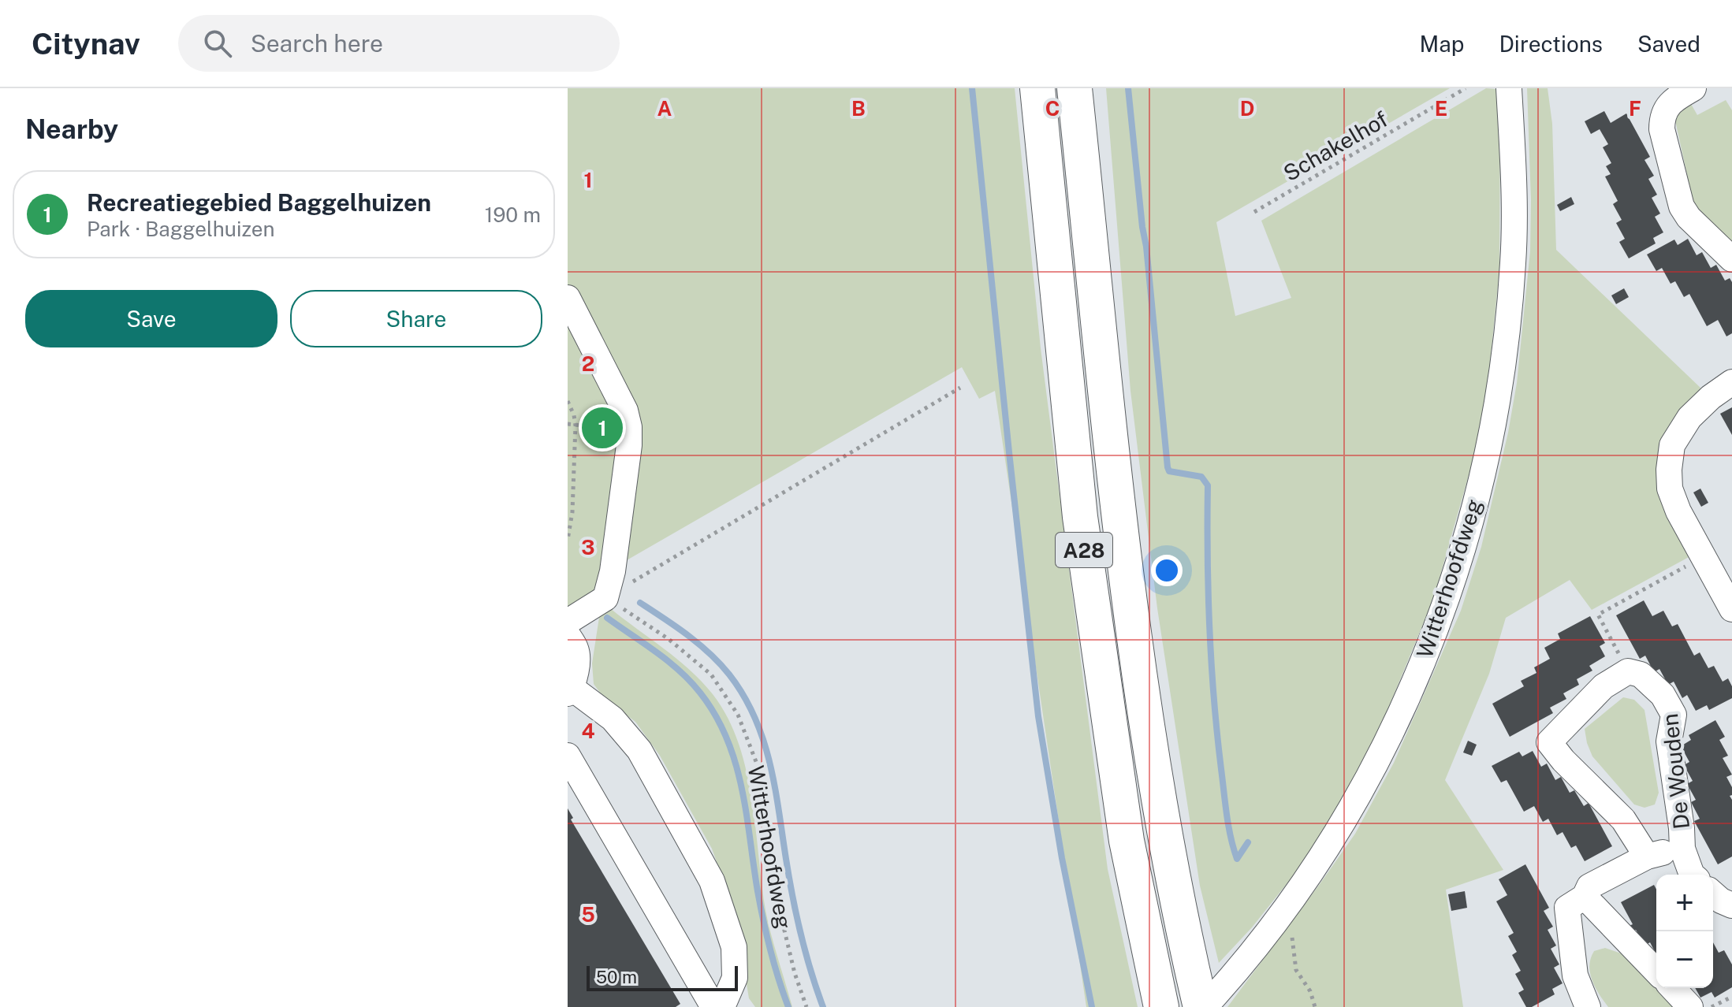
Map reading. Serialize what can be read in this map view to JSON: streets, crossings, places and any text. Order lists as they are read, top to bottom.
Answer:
{
  "streets": {
    "highway": ["A28"],
    "street": ["Witterhoofdweg", "De Wouden"],
    "path": ["Schakelhof"]
  },
  "crossings": [
    ["A28", "Witterhoofdweg"]
  ],
  "scale_bar": "50 m",
  "page": {
    "header": "Citynav",
    "search": "Search here",
    "nav": ["Map", "Directions", "Saved"],
    "heading": "Nearby",
    "list": [
      {
        "mark": "1",
        "name": "Recreatiegebied Baggelhuizen",
        "note": "Park · Baggelhuizen",
        "value": "190 m"
      }
    ],
    "buttons": ["Save", "Share"],
    "pins": "1",
    "map_buttons": ["+", "−"],
    "scale": "50 m"
  },
  "grid": {
    "columns": [
      "A",
      "B",
      "C",
      "D",
      "E",
      "F"
    ],
    "rows": [
      "1",
      "2",
      "3",
      "4",
      "5"
    ]
  }
}
